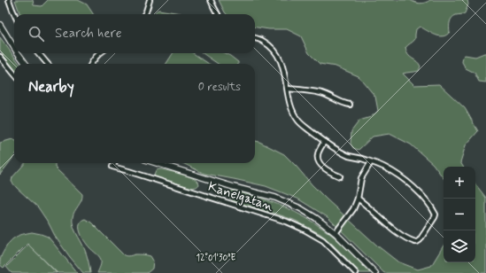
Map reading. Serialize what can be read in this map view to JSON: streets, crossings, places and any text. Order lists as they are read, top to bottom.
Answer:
{
  "streets": {
    "street": ["Kanelgatan"]
  },
  "page": {
    "search": "Search here",
    "heading": ["Nearby", "0 results"],
    "map_buttons": ["+", "−"]
  },
  "coordinates": ["12°01'30\"E"]
}
